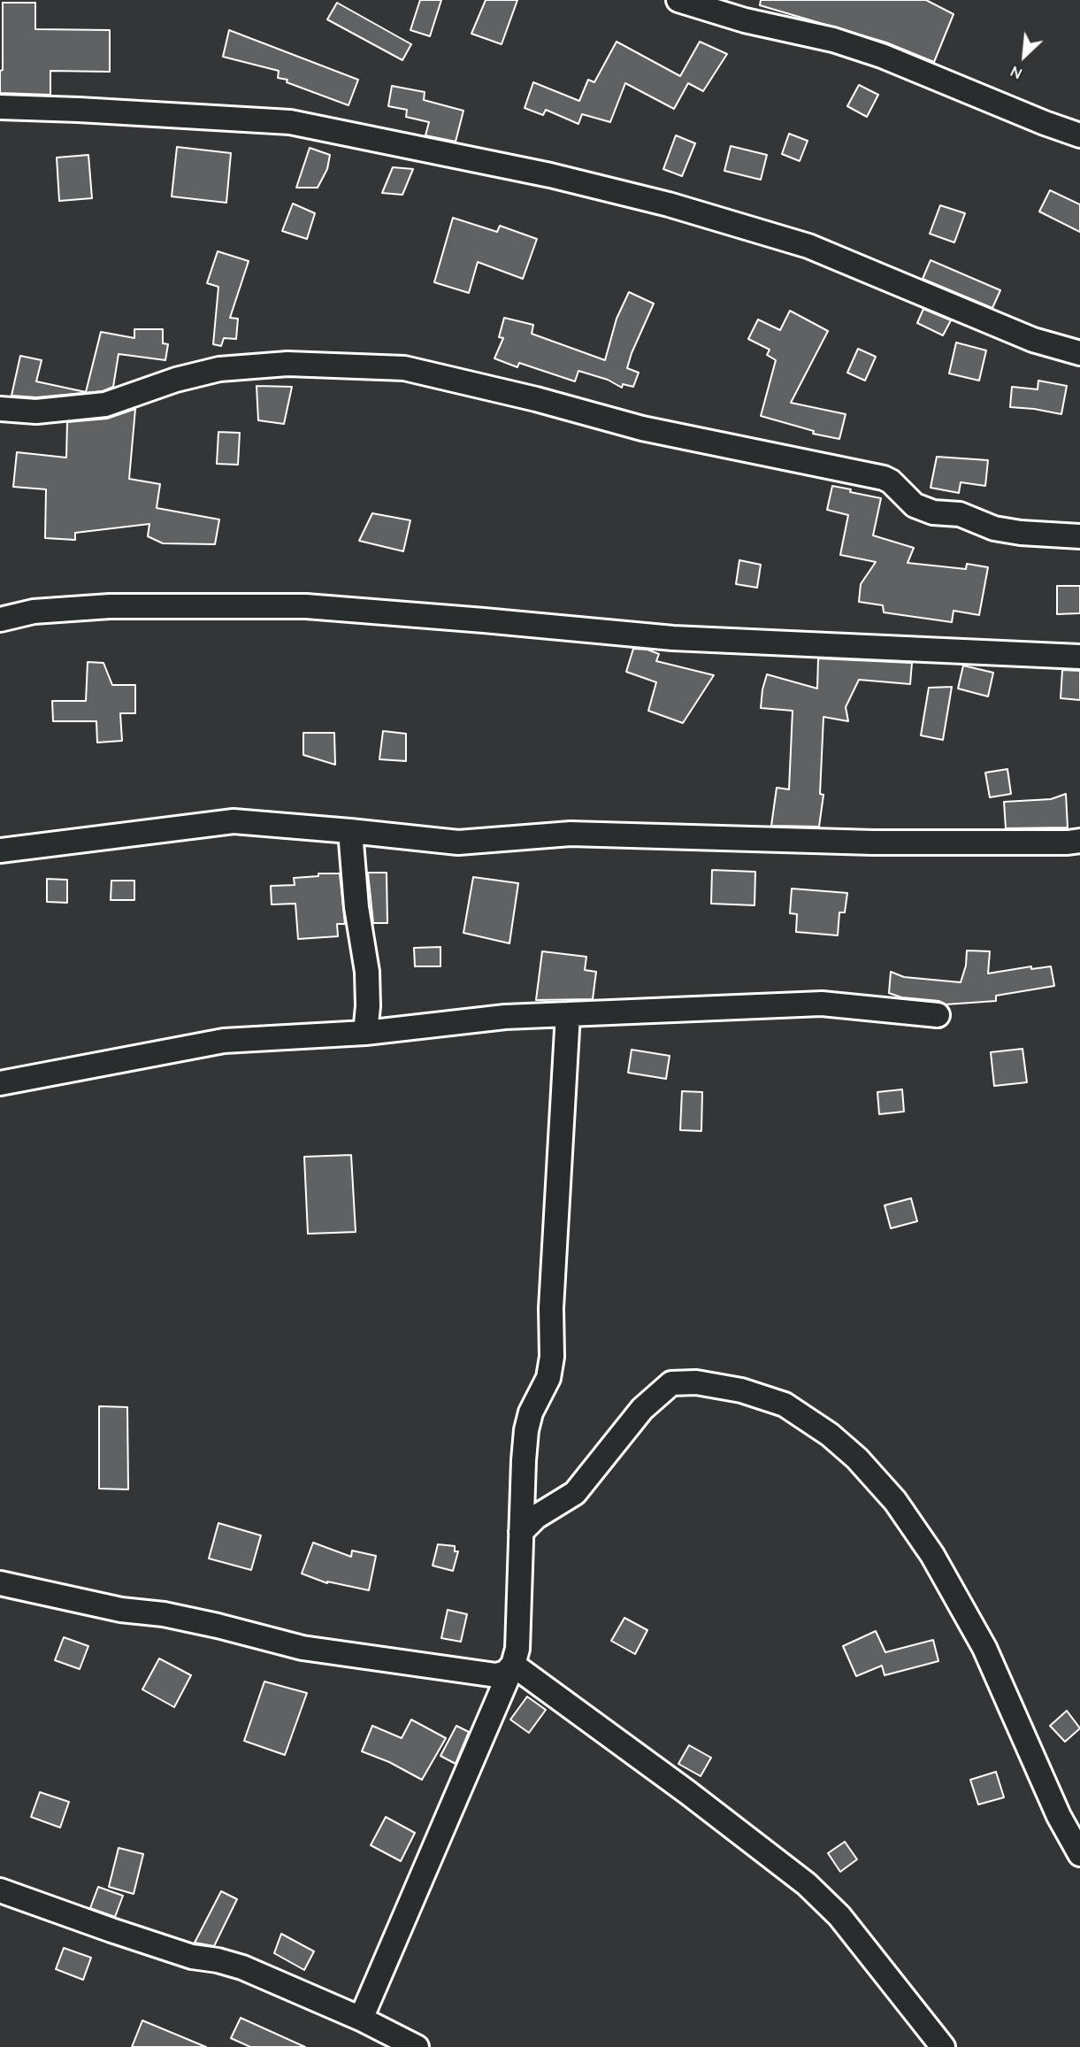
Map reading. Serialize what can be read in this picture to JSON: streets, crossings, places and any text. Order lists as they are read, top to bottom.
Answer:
{
  "north": "bottom left"
}
